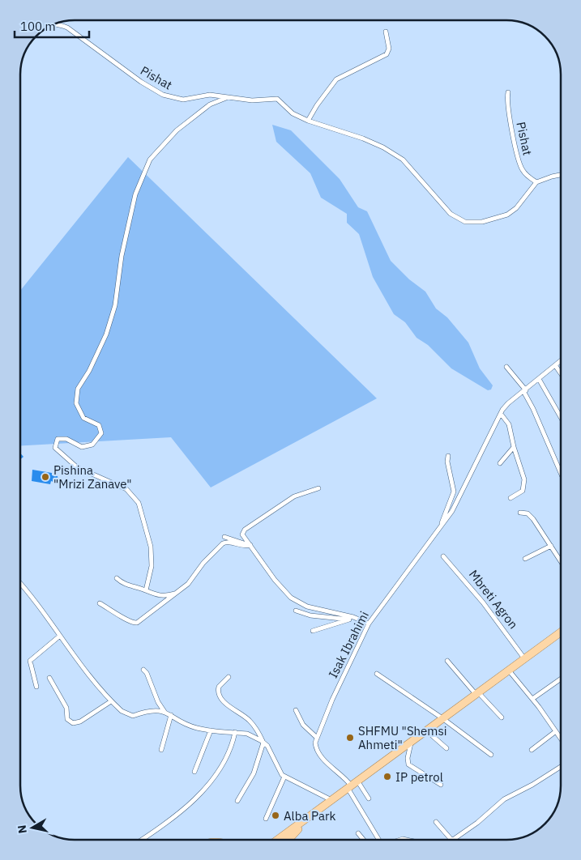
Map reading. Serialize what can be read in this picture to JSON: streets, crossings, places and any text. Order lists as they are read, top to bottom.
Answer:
{
  "streets": {
    "street": ["Pishat", "Mbreti Agron", "Isak Ibrahimi"]
  },
  "places": [
    "Pishina \"Mrizi Zanave\"",
    "SHFMU \"Shemsi Ahmeti\"",
    "IP petrol",
    "Alba Park"
  ],
  "scale_bar": "100 m",
  "north": "left"
}
